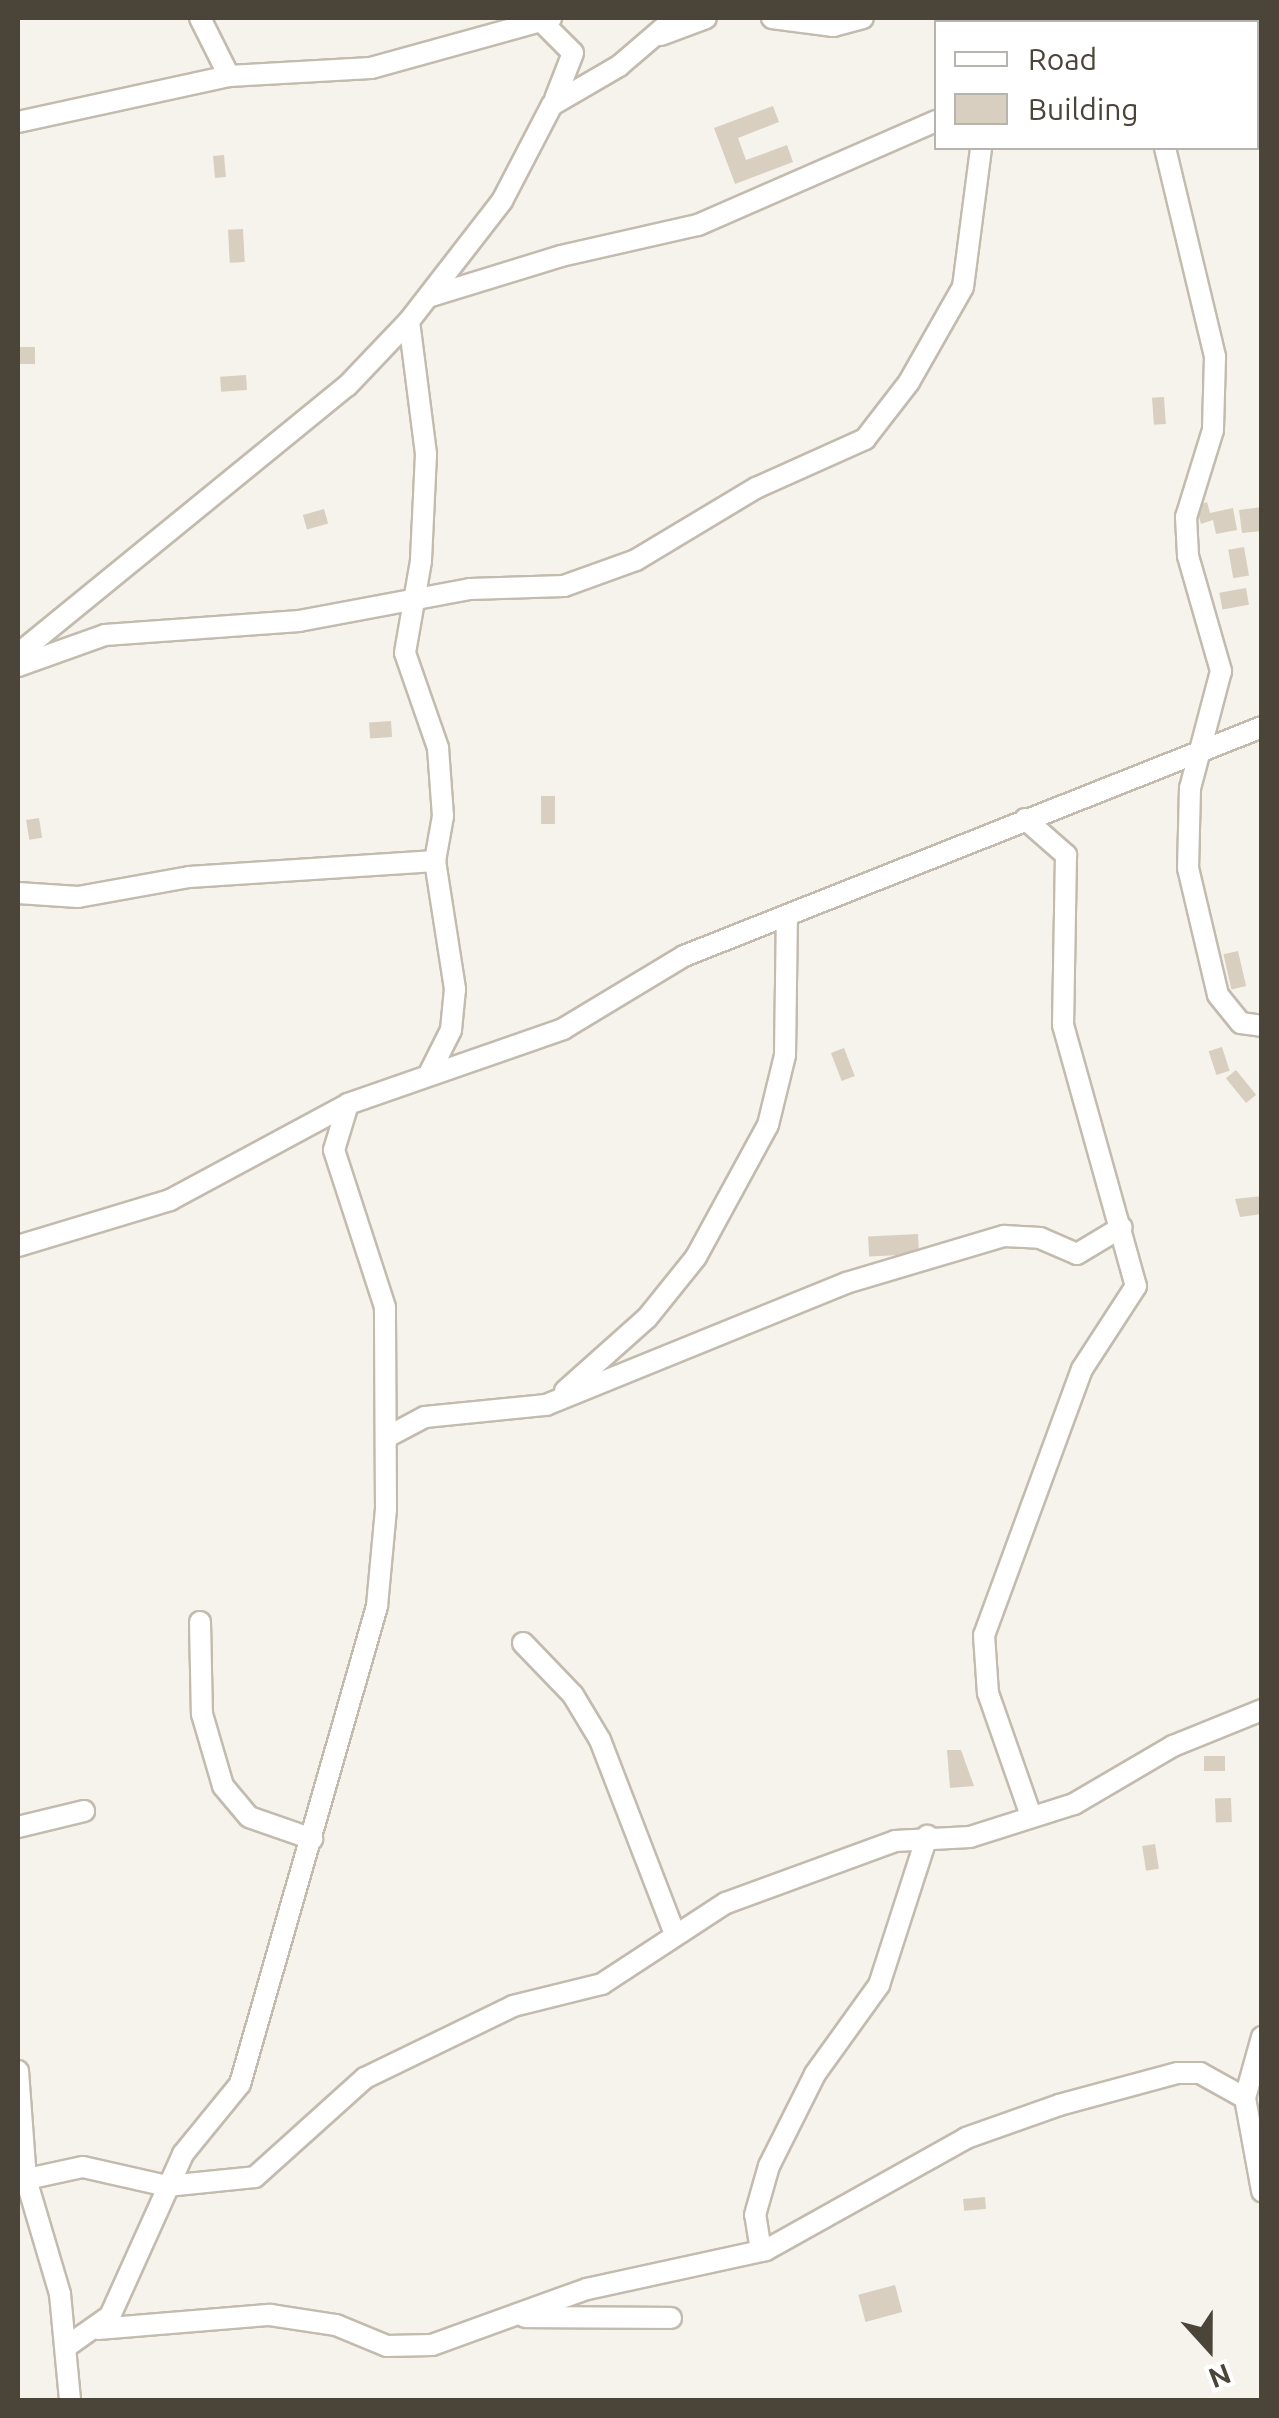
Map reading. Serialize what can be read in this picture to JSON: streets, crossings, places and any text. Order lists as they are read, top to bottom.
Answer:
{
  "legend": ["Road", "Building"],
  "north": "bottom"
}
